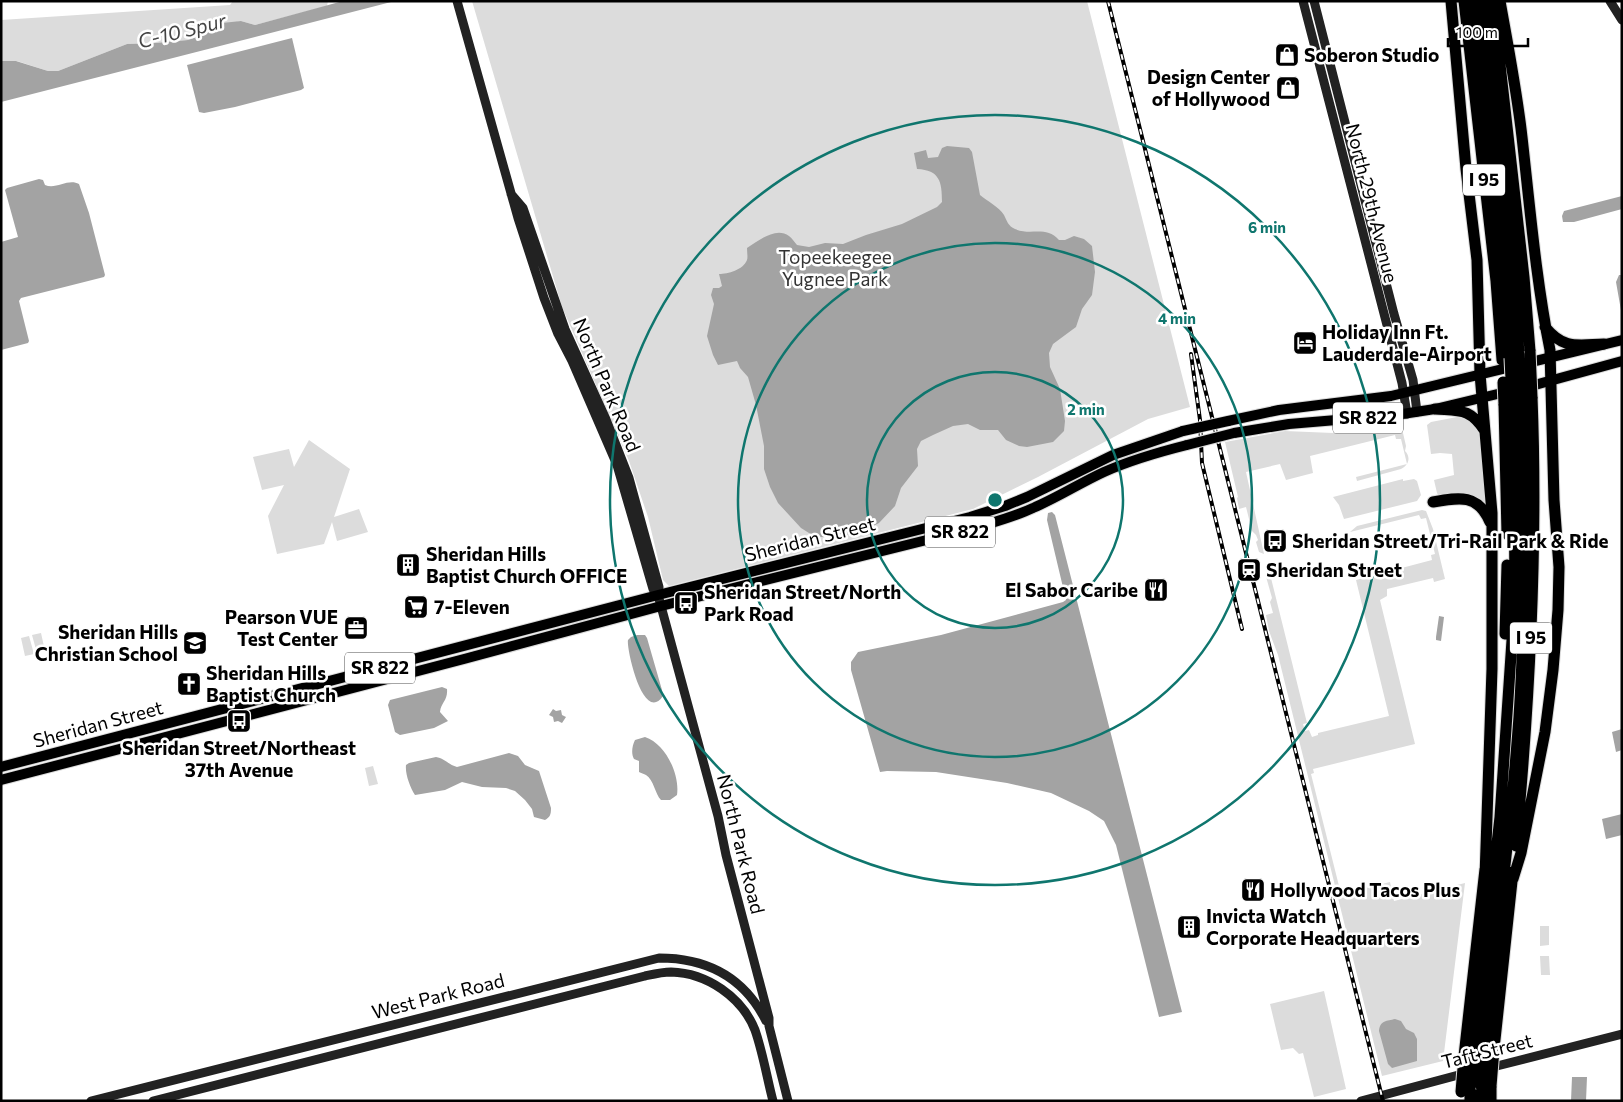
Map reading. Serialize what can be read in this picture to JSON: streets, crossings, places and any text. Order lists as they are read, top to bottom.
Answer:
{
  "streets": {
    "highway": ["I 95"],
    "main road": ["SR 822", "Sheridan Street"],
    "street": [
      "North 29th Avenue",
      "North Park Road",
      "West Park Road",
      "Taft Street"
    ]
  },
  "crossings": [
    ["North 29th Avenue", "Sheridan Street"],
    ["North Park Road", "Sheridan Street"],
    ["North Park Road", "West Park Road"]
  ],
  "water": ["C-10 Spur"],
  "parks": ["Topeekeegee Yugnee Park"],
  "places": {
    "shop": ["Soberon Studio", "Design Center of Hollywood"],
    "hotel": ["Holiday Inn Ft. Lauderdale-Airport"],
    "bus stop": ["Sheridan Street/Tri-Rail Park & Ride", "Sheridan Street/North Park Road", "Sheridan Street/Northeast 37th Avenue"],
    "building": ["Sheridan Hills Baptist Church OFFICE", "Invicta Watch Corporate Headquarters"],
    "station": ["Sheridan Street"],
    "restaurant": ["El Sabor Caribe", "Hollywood Tacos Plus"],
    "supermarket": ["7-Eleven"],
    "office": ["Pearson VUE Test Center"],
    "school or university": ["Sheridan Hills Christian School"],
    "church": ["Sheridan Hills Baptist Church"]
  },
  "scale_bar": "100 m",
  "rings": ["6 min", "4 min", "2 min"]
}
